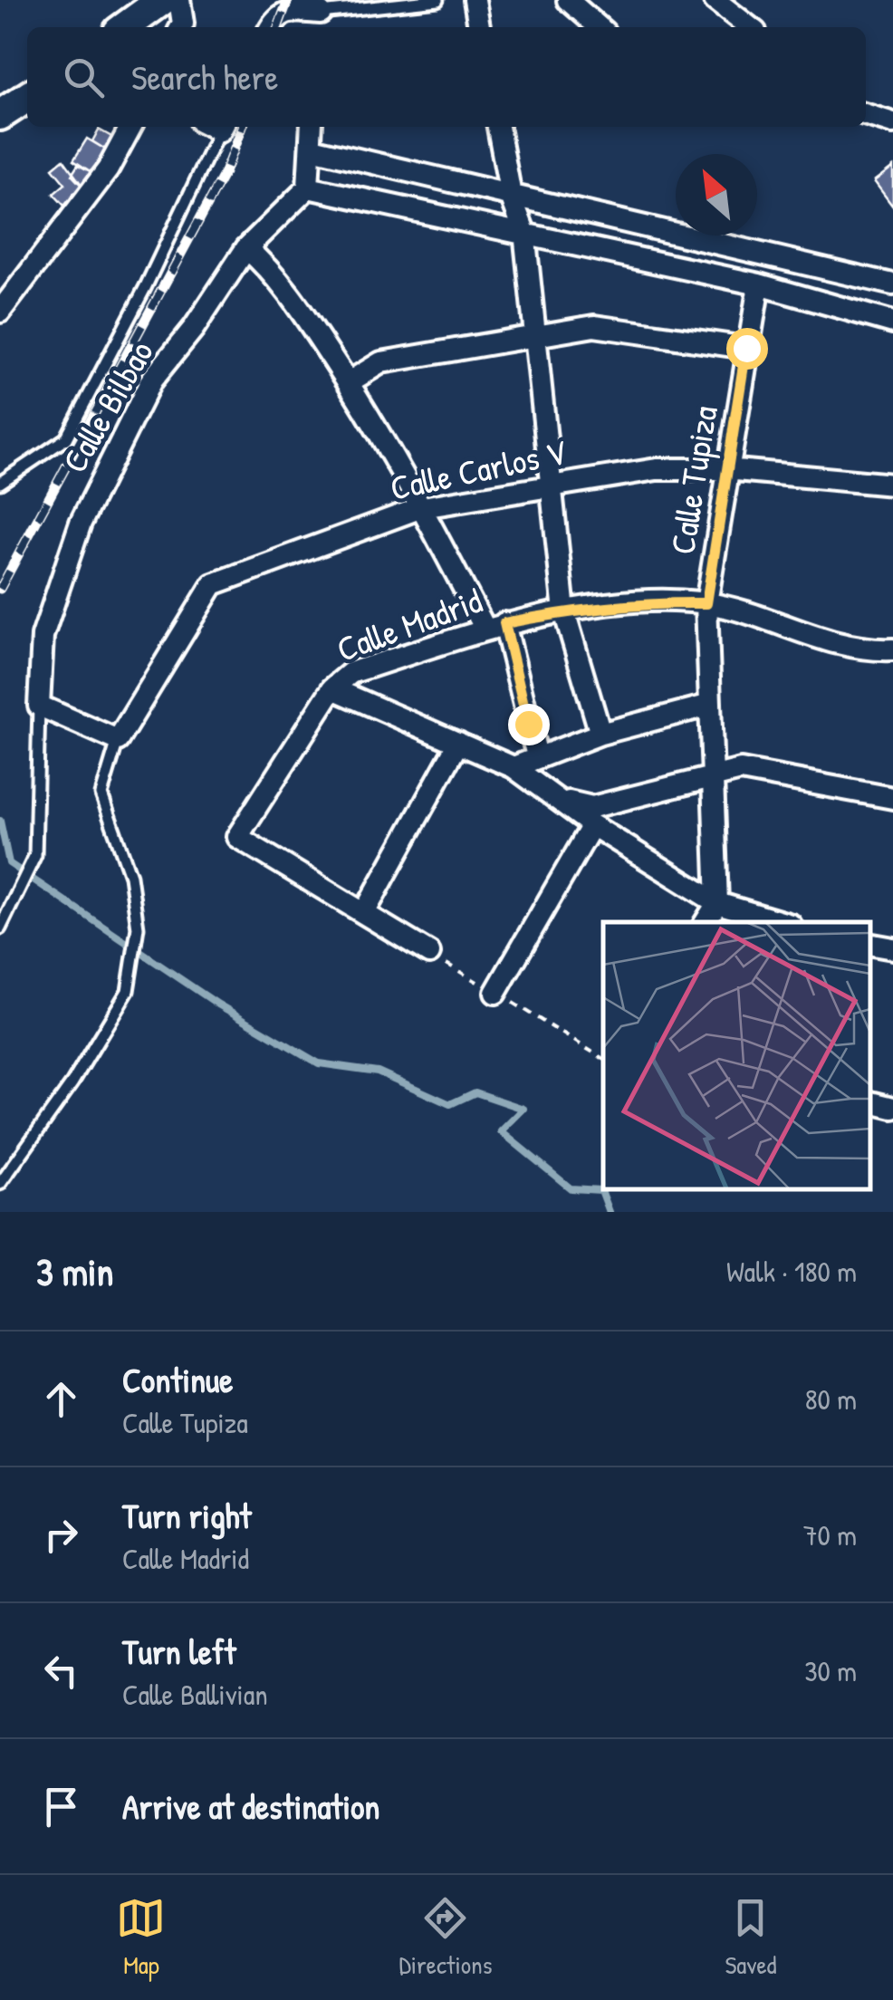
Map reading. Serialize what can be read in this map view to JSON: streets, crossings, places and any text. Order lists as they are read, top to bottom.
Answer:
{
  "streets": {
    "street": [
      "Calle Bilbao",
      "Calle Carlos V",
      "Calle Tupiza",
      "Calle Madrid"
    ]
  },
  "crossings": [
    ["Calle Carlos V", "Calle Tupiza"],
    ["Calle Tupiza", "Calle Madrid"]
  ],
  "north": "top left",
  "page": {
    "search": "Search here",
    "heading": ["3 min", "Walk · 180 m"],
    "list": [
      ["Continue", "Calle Tupiza", "80 m"],
      ["Turn right", "Calle Madrid", "70 m"],
      ["Turn left", "Calle Ballivian", "30 m"],
      "Arrive at destination"
    ],
    "nav": ["Map", "Directions", "Saved"]
  }
}
